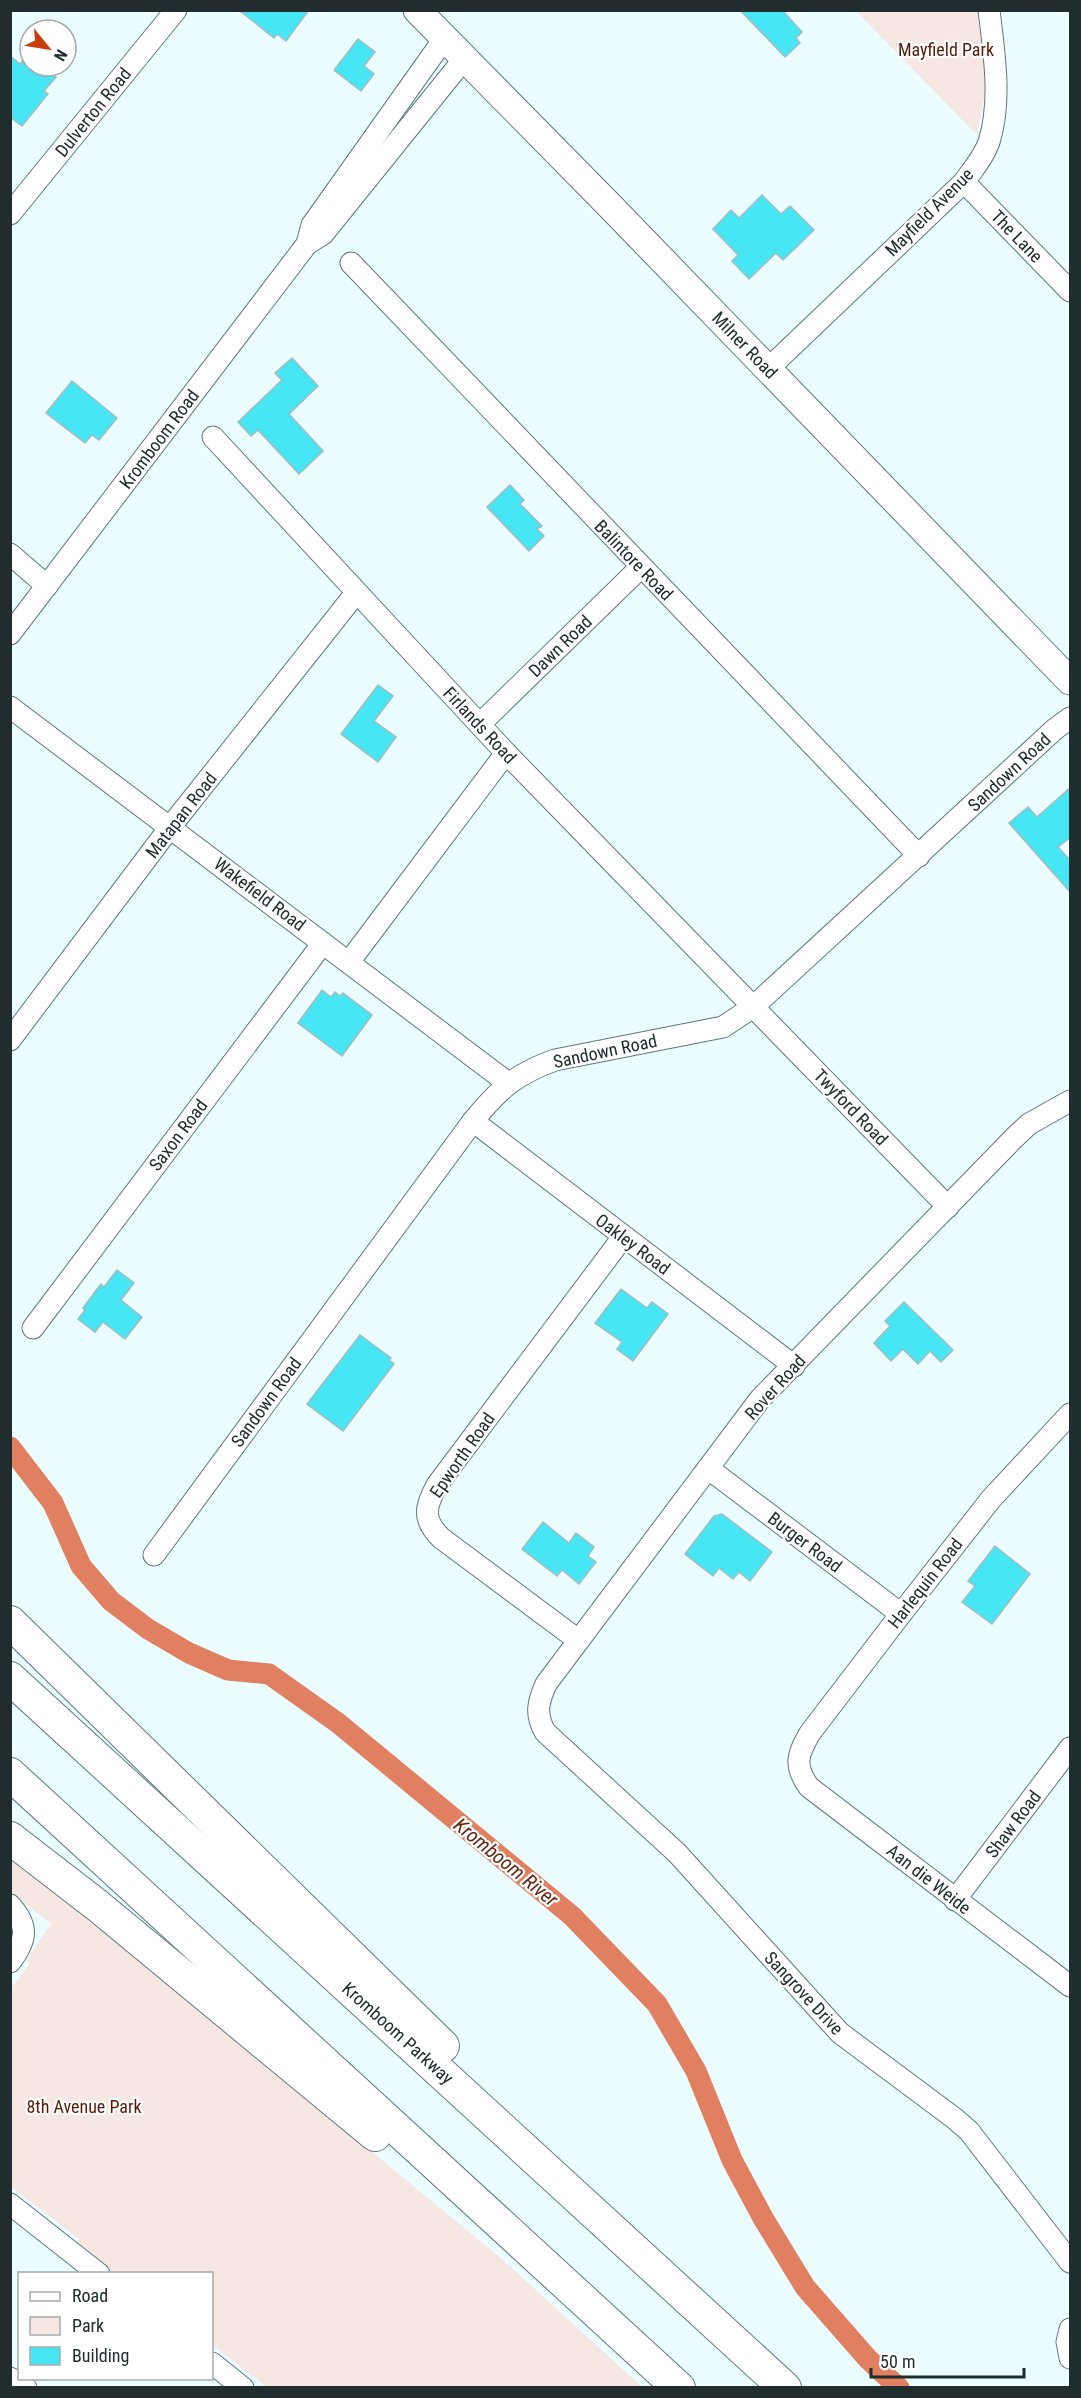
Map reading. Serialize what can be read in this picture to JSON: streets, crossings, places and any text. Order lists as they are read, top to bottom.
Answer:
{
  "streets": {
    "highway": ["Kromboom Parkway"],
    "main road": ["Milner Road"],
    "street": [
      "Dulverton Road",
      "Mayfield Avenue",
      "The Lane",
      "Kromboom Road",
      "Balintore Road",
      "Dawn Road",
      "Firlands Road",
      "Sandown Road",
      "Matapan Road",
      "Wakefield Road",
      "Twyford Road",
      "Saxon Road",
      "Oakley Road",
      "Rover Road",
      "Epworth Road",
      "Burger Road",
      "Harlequin Road",
      "Shaw Road",
      "Aan die Weide",
      "Sangrove Drive"
    ]
  },
  "crossings": [
    ["Mayfield Avenue", "The Lane"],
    ["Mayfield Avenue", "Milner Road"],
    ["Milner Road", "Kromboom Road"],
    ["Balintore Road", "Dawn Road"],
    ["Balintore Road", "Sandown Road"],
    ["Dawn Road", "Firlands Road"],
    ["Firlands Road", "Sandown Road"],
    ["Firlands Road", "Matapan Road"],
    ["Firlands Road", "Twyford Road"],
    ["Sandown Road", "Wakefield Road"],
    ["Sandown Road", "Twyford Road"],
    ["Sandown Road", "Oakley Road"],
    ["Matapan Road", "Wakefield Road"],
    ["Wakefield Road", "Saxon Road"],
    ["Twyford Road", "Rover Road"],
    ["Oakley Road", "Rover Road"],
    ["Oakley Road", "Epworth Road"],
    ["Rover Road", "Epworth Road"],
    ["Rover Road", "Burger Road"],
    ["Rover Road", "Sangrove Drive"],
    ["Burger Road", "Harlequin Road"],
    ["Harlequin Road", "Aan die Weide"],
    ["Shaw Road", "Aan die Weide"]
  ],
  "water": ["Kromboom River"],
  "parks": ["Mayfield Park", "8th Avenue Park"],
  "legend": ["Road", "Park", "Building"],
  "scale_bar": "50 m",
  "north": "bottom right"
}
